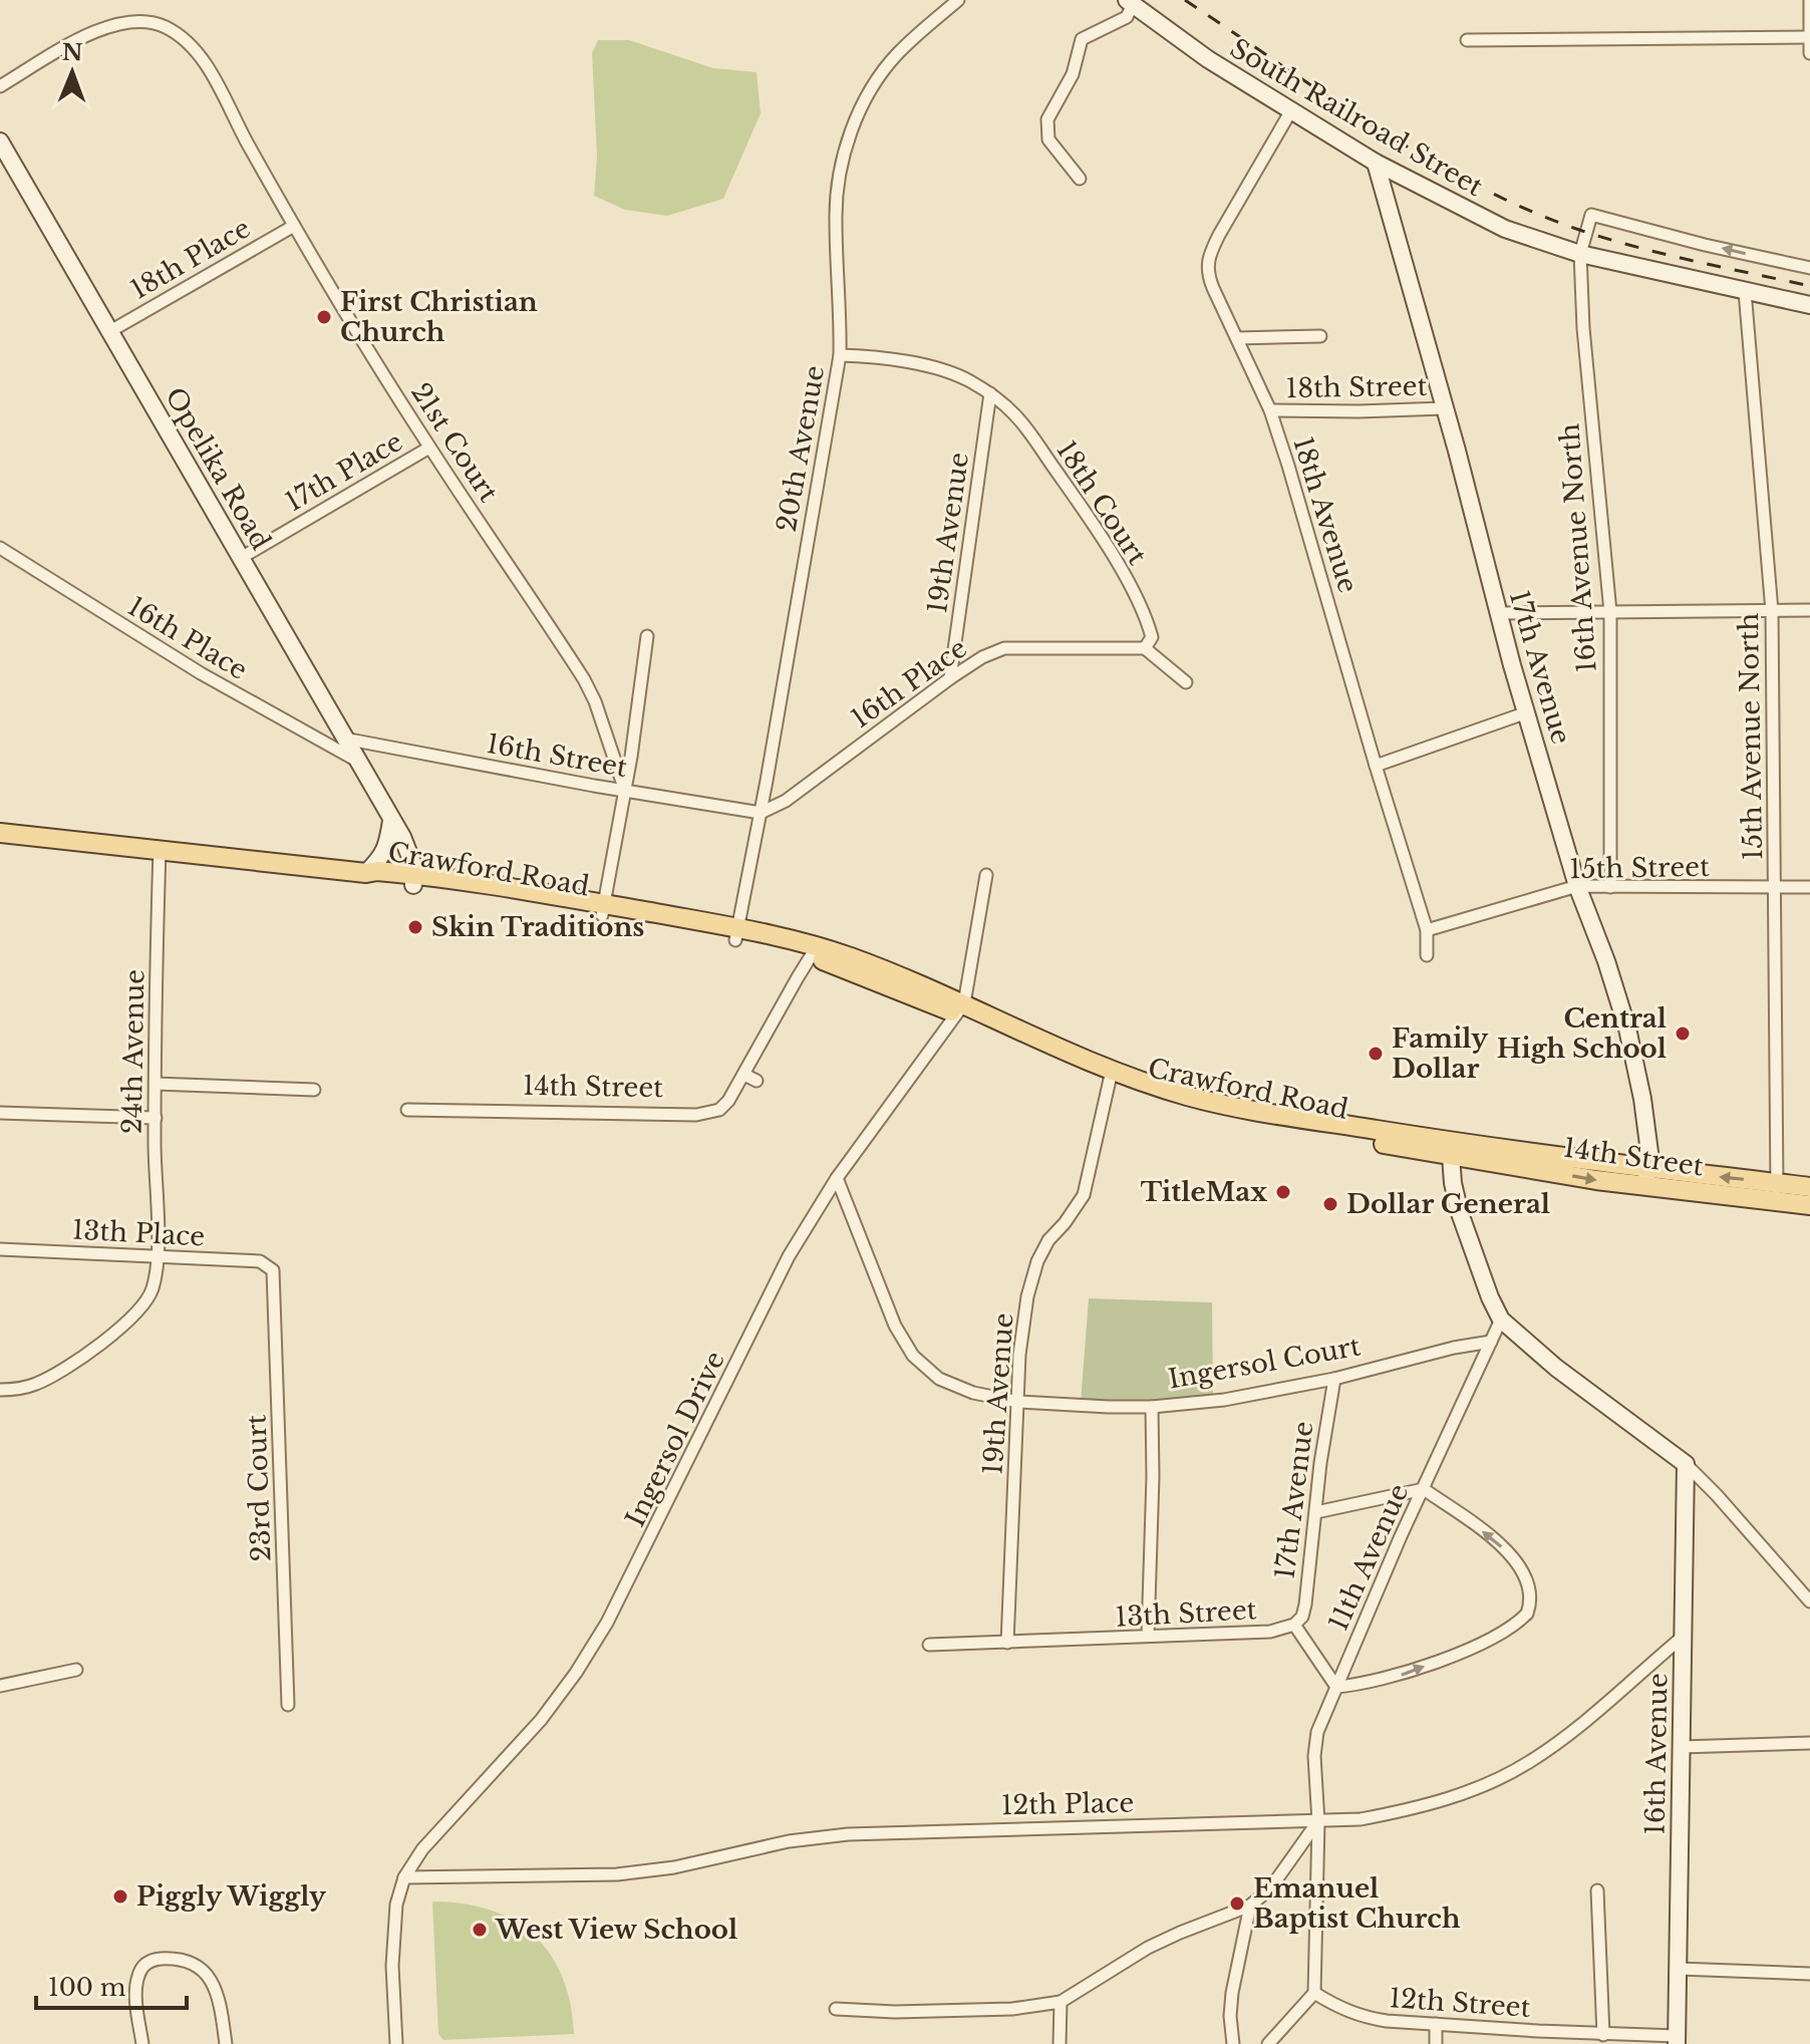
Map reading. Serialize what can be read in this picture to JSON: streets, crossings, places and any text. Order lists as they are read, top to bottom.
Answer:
{
  "streets": {
    "main road": ["Crawford Road", "14th Street"],
    "street": [
      "South Railroad Street",
      "18th Place",
      "18th Street",
      "21st Court",
      "20th Avenue",
      "Opelika Road",
      "17th Place",
      "18th Court",
      "18th Avenue",
      "19th Avenue",
      "16th Avenue North",
      "16th Place",
      "17th Avenue",
      "15th Avenue North",
      "16th Street",
      "15th Street",
      "24th Avenue",
      "13th Place",
      "Ingersol Court",
      "Ingersol Drive",
      "23rd Court",
      "11th Avenue",
      "13th Street",
      "16th Avenue",
      "12th Place",
      "12th Street"
    ]
  },
  "crossings": [
    ["South Railroad Street", "18th Avenue"],
    ["South Railroad Street", "16th Avenue North"],
    ["South Railroad Street", "17th Avenue"],
    ["South Railroad Street", "15th Avenue North"],
    ["18th Place", "21st Court"],
    ["18th Place", "Opelika Road"],
    ["18th Street", "18th Avenue"],
    ["18th Street", "17th Avenue"],
    ["21st Court", "17th Place"],
    ["21st Court", "16th Street"],
    ["20th Avenue", "16th Place"],
    ["20th Avenue", "16th Street"],
    ["20th Avenue", "Crawford Road"],
    ["Opelika Road", "17th Place"],
    ["Opelika Road", "16th Place"],
    ["Opelika Road", "16th Street"],
    ["Opelika Road", "Crawford Road"],
    ["18th Court", "19th Avenue"],
    ["18th Court", "16th Place"],
    ["18th Avenue", "15th Street"],
    ["19th Avenue", "16th Place"],
    ["19th Avenue", "Crawford Road"],
    ["19th Avenue", "Ingersol Court"],
    ["19th Avenue", "13th Street"],
    ["16th Avenue North", "15th Street"],
    ["16th Place", "16th Street"],
    ["17th Avenue", "15th Street"],
    ["17th Avenue", "14th Street"],
    ["17th Avenue", "Ingersol Court"],
    ["17th Avenue", "13th Street"],
    ["15th Avenue North", "15th Street"],
    ["15th Avenue North", "14th Street"],
    ["Crawford Road", "14th Street"],
    ["Crawford Road", "Ingersol Drive"],
    ["24th Avenue", "13th Place"],
    ["13th Place", "23rd Court"],
    ["Ingersol Court", "Ingersol Drive"],
    ["Ingersol Court", "11th Avenue"],
    ["Ingersol Drive", "12th Place"],
    ["11th Avenue", "13th Street"],
    ["11th Avenue", "12th Place"],
    ["16th Avenue", "12th Place"],
    ["16th Avenue", "12th Street"]
  ],
  "places": [
    "First Christian Church",
    "Skin Traditions",
    "Central High School",
    "Family Dollar",
    "TitleMax",
    "Dollar General",
    "Piggly Wiggly",
    "Emanuel Baptist Church",
    "West View School"
  ],
  "scale_bar": "100 m",
  "north": "top"
}
